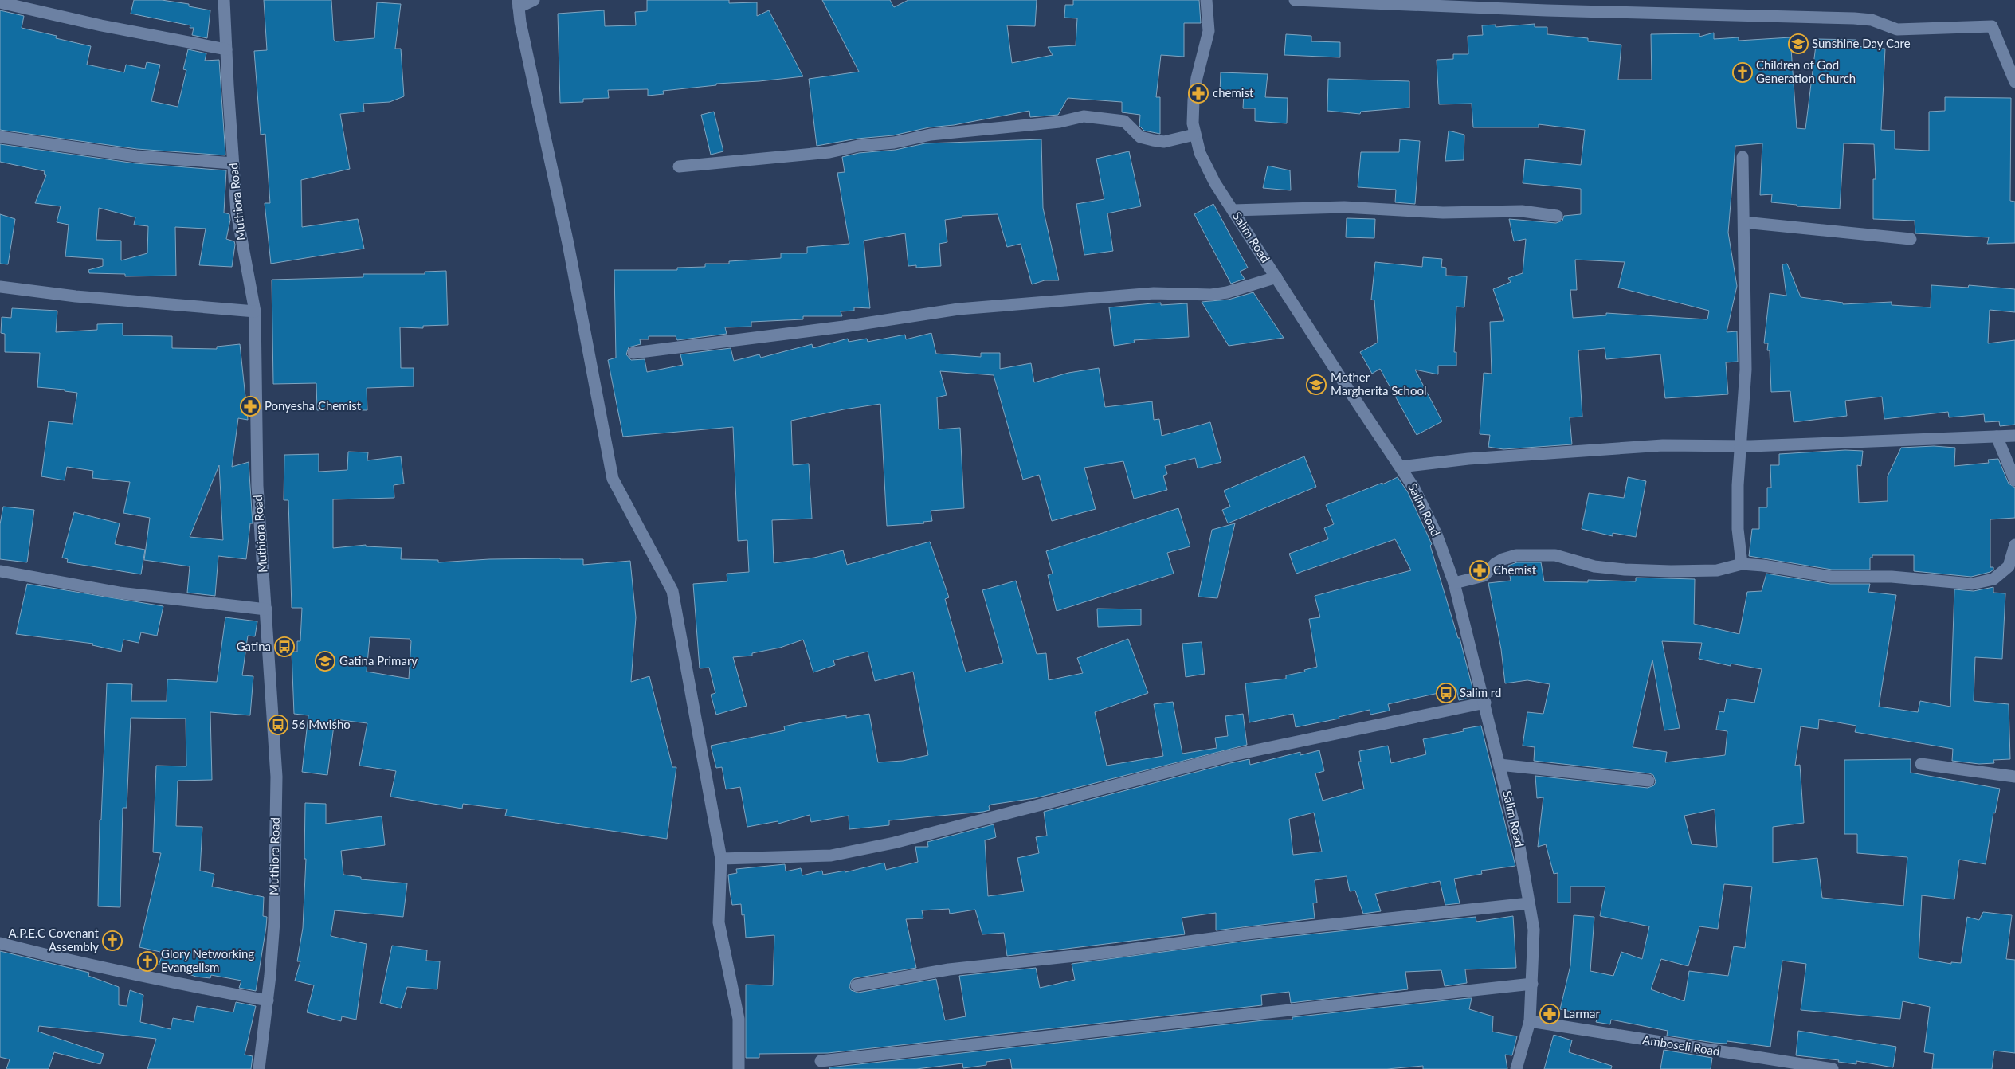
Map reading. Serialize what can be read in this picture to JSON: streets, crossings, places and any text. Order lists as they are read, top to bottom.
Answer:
{
  "streets": {
    "street": ["Muthiora Road", "Salim Road", "Amboseli Road"]
  },
  "crossings": [
    ["Salim Road", "Amboseli Road"]
  ],
  "places": {
    "school or university": ["Sunshine Day Care", "Mother Margherita School", "Gatina Primary"],
    "church": ["Children of God Generation Church", "A.P.E.C Covenant Assembly", "Glory Networking Evangelism"],
    "pharmacy": [
      "chemist",
      "Ponyesha Chemist",
      "Chemist",
      "Larmar"
    ],
    "bus stop": ["Gatina", "Salim rd", "56 Mwisho"]
  }
}
